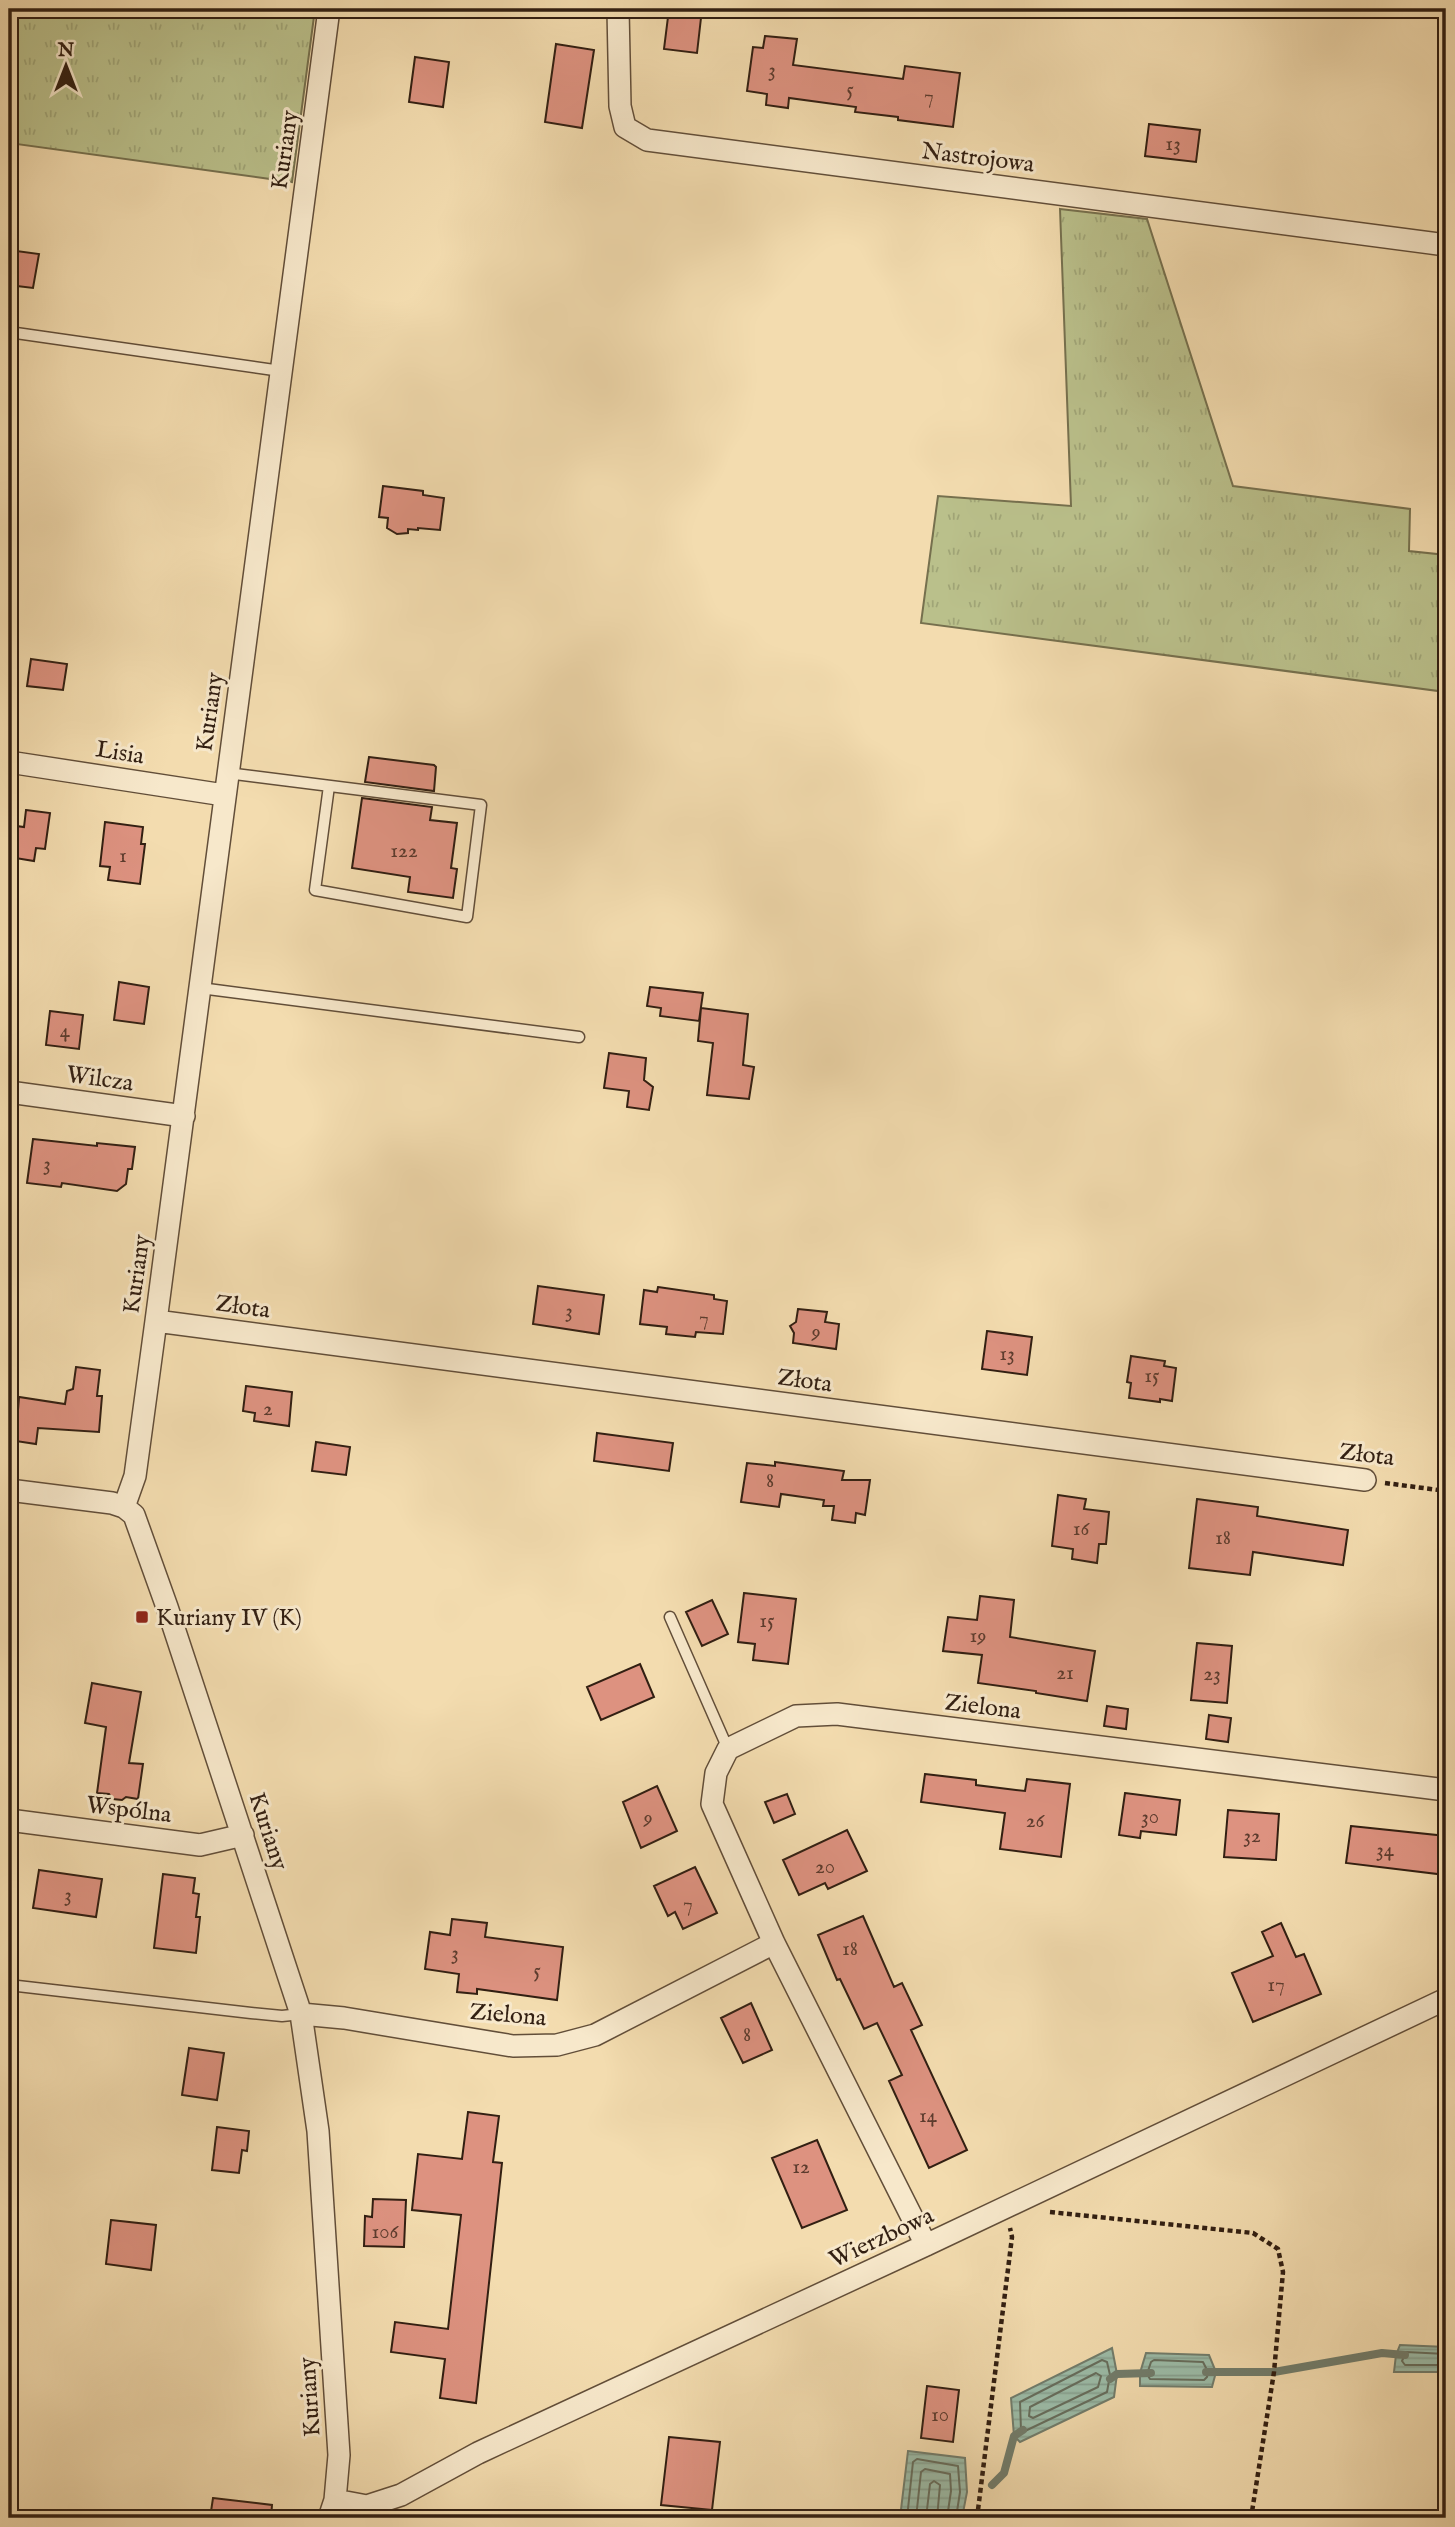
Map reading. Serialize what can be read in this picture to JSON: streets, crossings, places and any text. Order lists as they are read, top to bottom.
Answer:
{
  "streets": {
    "street": [
      "Kuriany",
      "Nastrojowa",
      "Lisia",
      "Wilcza",
      "Złota",
      "Zielona",
      "Wspólna",
      "Wierzbowa"
    ]
  },
  "crossings": [
    ["Kuriany", "Lisia"],
    ["Kuriany", "Wilcza"],
    ["Kuriany", "Złota"],
    ["Kuriany", "Zielona"],
    ["Kuriany", "Wspólna"],
    ["Kuriany", "Wierzbowa"]
  ],
  "places": {
    "transit": ["Kuriany IV (K)"]
  },
  "house_numbers": [
    "3",
    "5",
    "7",
    "13",
    "122",
    "1",
    "4",
    "3",
    "3",
    "7",
    "9",
    "13",
    "15",
    "2",
    "8",
    "16",
    "18",
    "15",
    "19",
    "21",
    "23",
    "30",
    "9",
    "26",
    "32",
    "34",
    "20",
    "3",
    "7",
    "18",
    "3",
    "5",
    "17",
    "8",
    "14",
    "12",
    "106",
    "10"
  ],
  "north": "top"
}
